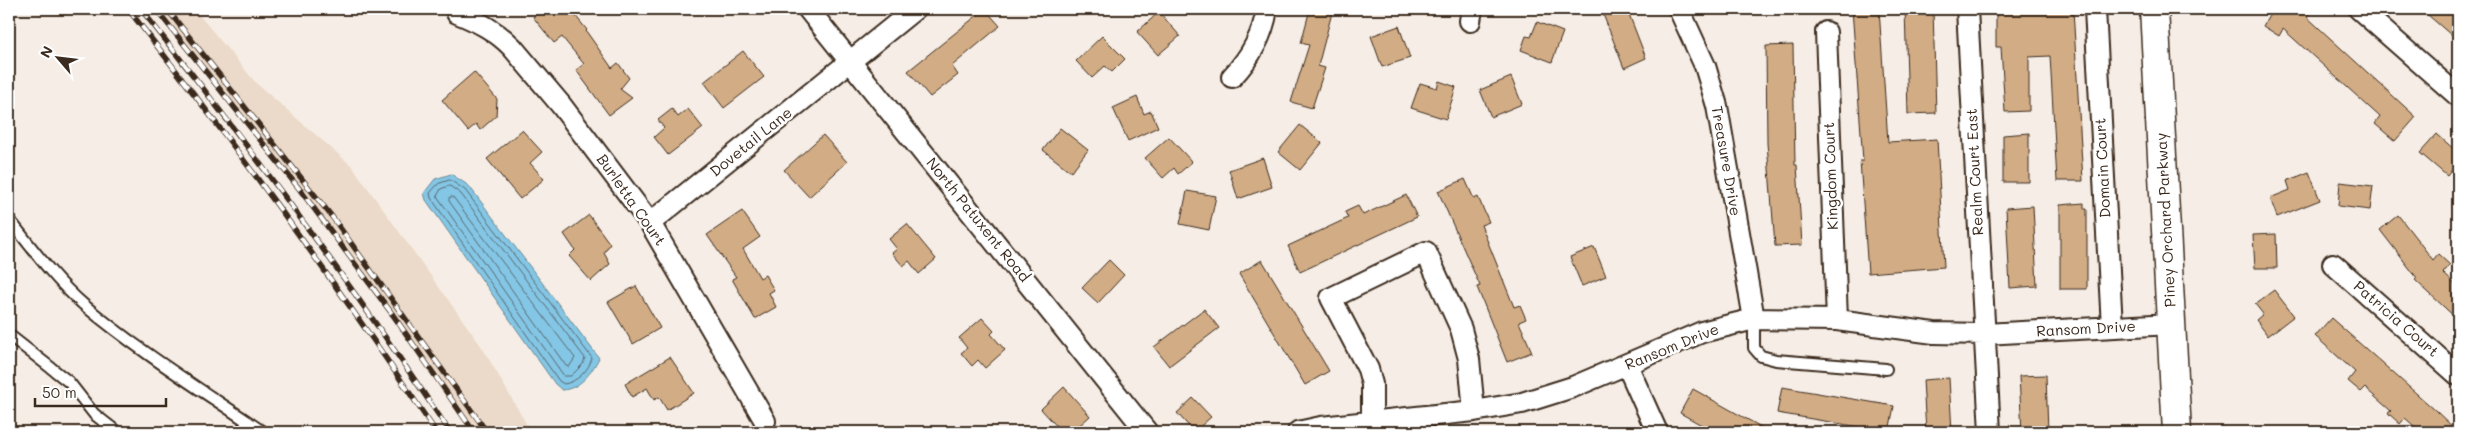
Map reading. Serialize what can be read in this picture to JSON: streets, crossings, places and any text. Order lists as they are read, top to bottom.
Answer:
{
  "streets": {
    "main road": ["Piney Orchard Parkway"],
    "street": [
      "Dovetail Lane",
      "Treasure Drive",
      "Domain Court",
      "Realm Court East",
      "Kingdom Court",
      "Burletta Court",
      "North Patuxent Road",
      "Patricia Court",
      "Ransom Drive"
    ]
  },
  "crossings": [
    ["Dovetail Lane", "Burletta Court"],
    ["Dovetail Lane", "North Patuxent Road"],
    ["Treasure Drive", "Ransom Drive"],
    ["Domain Court", "Ransom Drive"],
    ["Realm Court East", "Ransom Drive"],
    ["Kingdom Court", "Ransom Drive"],
    ["Piney Orchard Parkway", "Ransom Drive"]
  ],
  "scale_bar": "50 m",
  "north": "top left"
}
